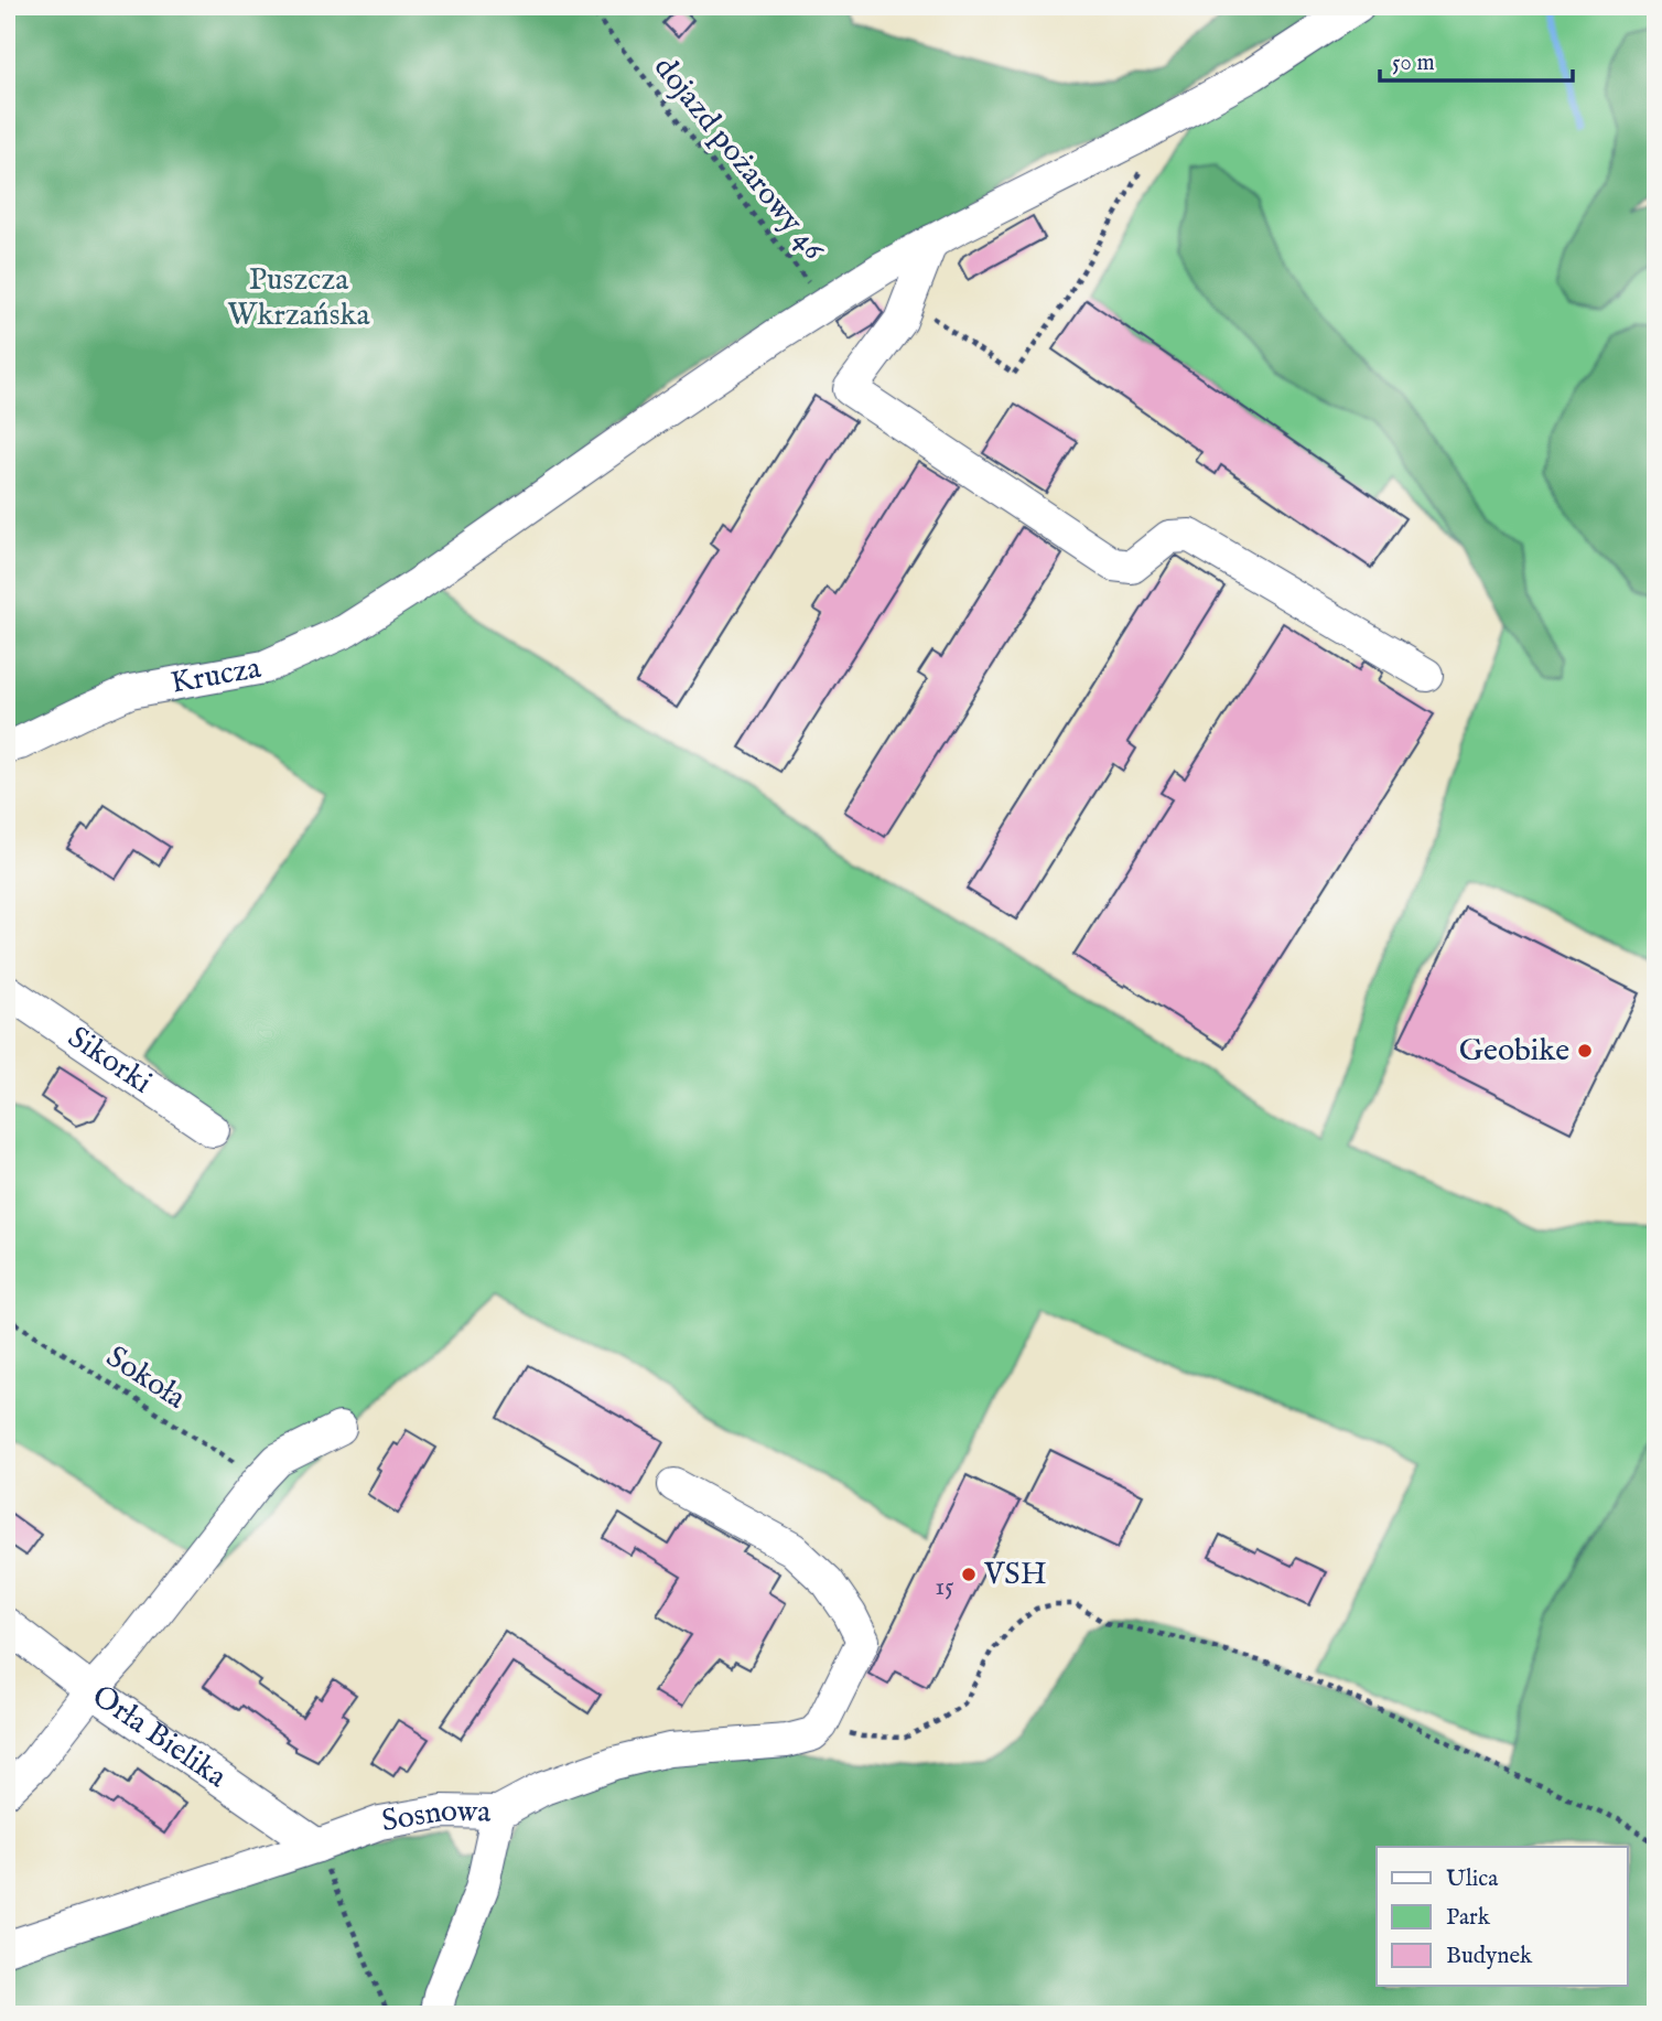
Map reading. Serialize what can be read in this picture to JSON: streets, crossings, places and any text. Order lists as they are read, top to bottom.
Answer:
{
  "streets": {
    "street": [
      "Krucza",
      "Sikorki",
      "Orła Bielika",
      "Sosnowa"
    ],
    "path": ["dojazd pożarowy 46", "Sokoła"]
  },
  "crossings": [
    ["dojazd pożarowy 46", "Krucza"],
    ["Orła Bielika", "Sosnowa"]
  ],
  "parks": ["Puszcza Wkrzańska"],
  "places": ["Geobike", "VSH"],
  "house_numbers": ["15"],
  "legend": ["Ulica", "Park", "Budynek"],
  "scale_bar": "50 m"
}
